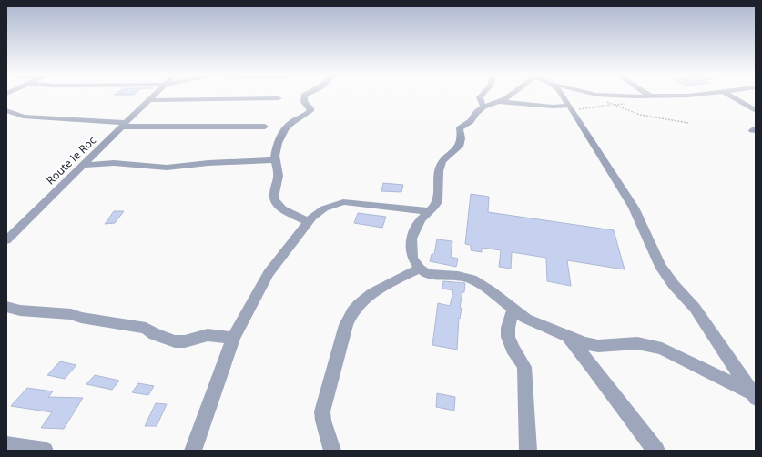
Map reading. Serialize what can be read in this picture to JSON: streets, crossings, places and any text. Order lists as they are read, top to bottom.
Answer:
{
  "streets": {
    "street": ["Route le Roc"]
  }
}
